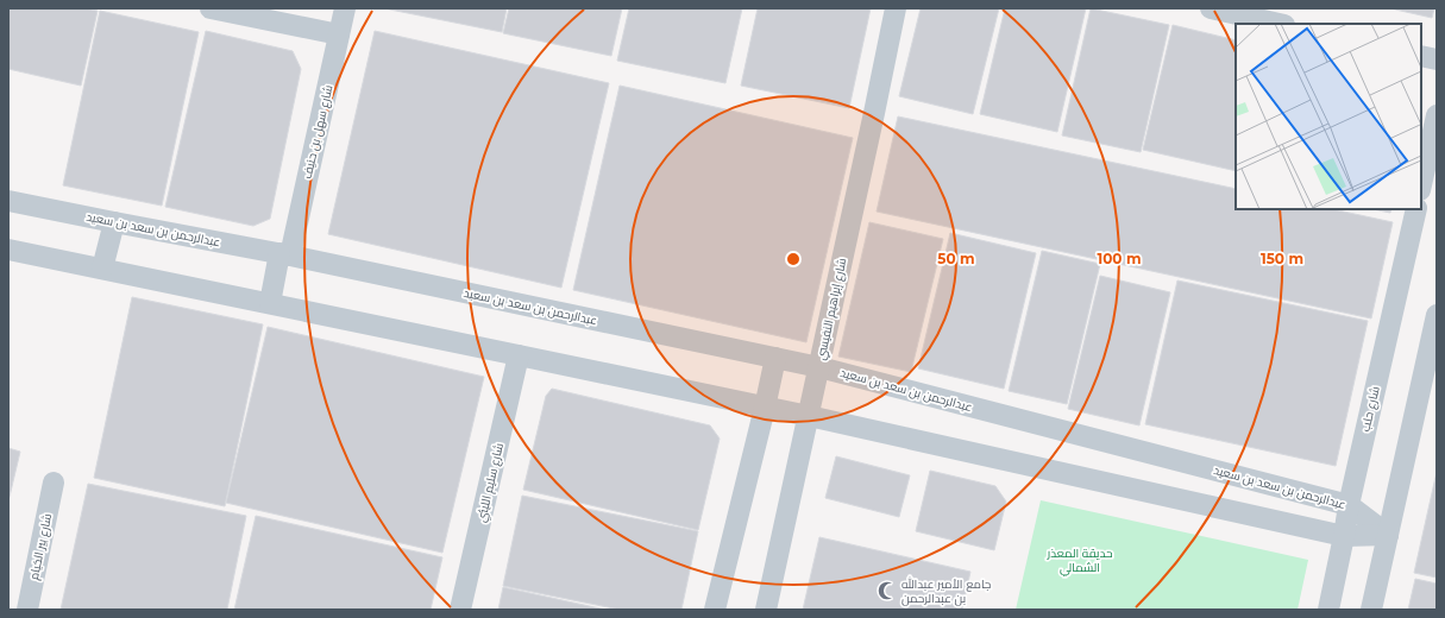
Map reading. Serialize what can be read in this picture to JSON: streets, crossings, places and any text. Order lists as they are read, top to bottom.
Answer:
{
  "streets": {
    "street": [
      "شارع سهل بن حنيف",
      "عبدالرحمن بن سعد بن سعيد",
      "شارع إبراهيم النفيسي",
      "شارع حلب",
      "شارع سليم الليثي",
      "شارع بير الخيام"
    ]
  },
  "crossings": [
    ["شارع سهل بن حنيف", "عبدالرحمن بن سعد بن سعيد"],
    ["عبدالرحمن بن سعد بن سعيد", "شارع إبراهيم النفيسي"],
    ["عبدالرحمن بن سعد بن سعيد", "شارع حلب"]
  ],
  "parks": ["حديقة المعذر الشمالي"],
  "places": {
    "mosque": ["جامع الأمير عبدالله بن عبدالرحمن"]
  },
  "rings": ["50 m", "100 m", "150 m"]
}
